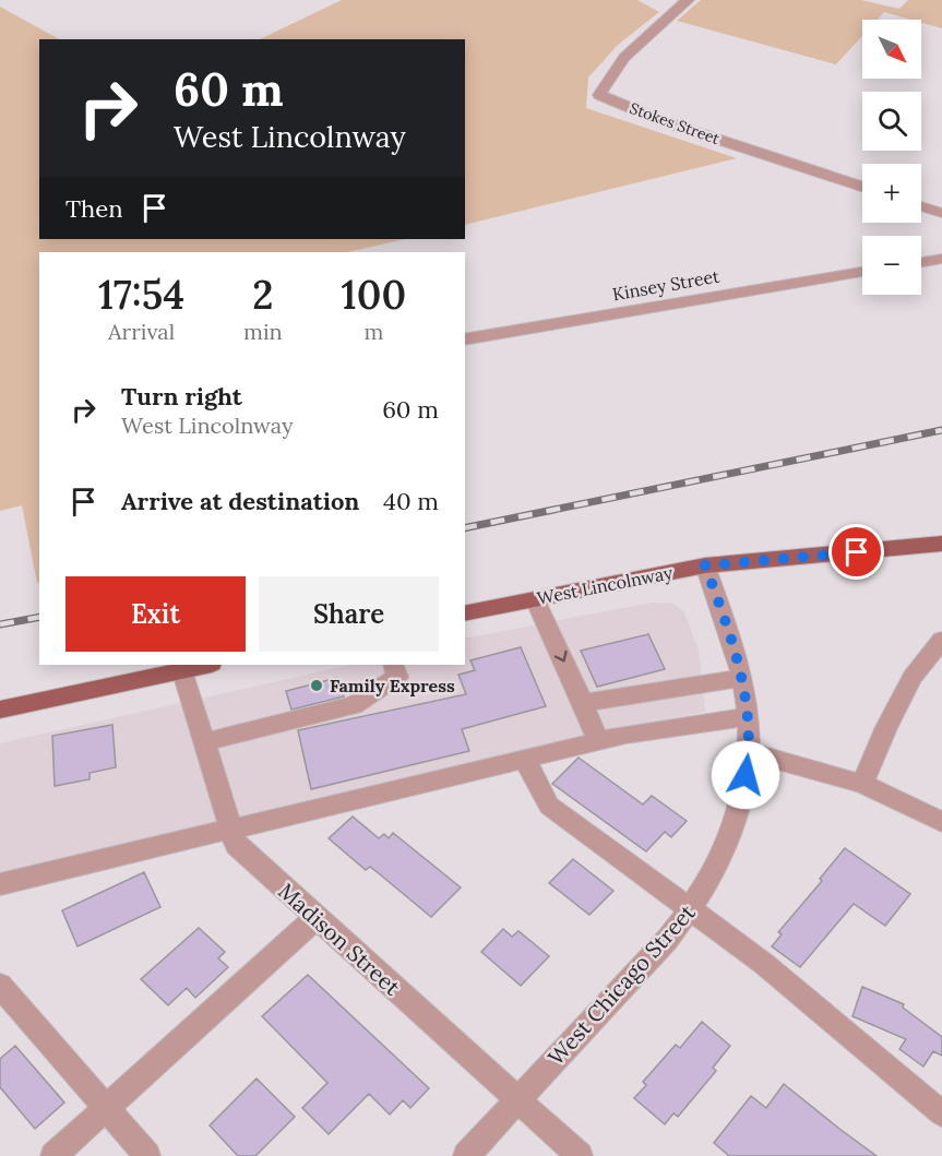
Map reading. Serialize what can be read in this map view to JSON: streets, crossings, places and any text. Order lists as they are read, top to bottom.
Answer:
{
  "streets": {
    "main road": ["West Lincolnway"],
    "street": [
      "Stokes Street",
      "Kinsey Street",
      "Madison Street",
      "West Chicago Street"
    ]
  },
  "crossings": [
    ["West Lincolnway", "West Chicago Street"],
    ["Madison Street", "West Chicago Street"]
  ],
  "places": ["Family Express"],
  "north": "bottom right",
  "page": {
    "map_buttons": ["+", "−"],
    "turn": ["60 m", "West Lincolnway"],
    "then": "Then",
    "eta": [
      "17:54",
      "Arrival",
      "2",
      "min",
      "100",
      "m"
    ],
    "list": [
      {
        "name": "Turn right",
        "note": "West Lincolnway",
        "value": "60 m"
      },
      {
        "name": "Arrive at destination",
        "value": "40 m"
      }
    ],
    "buttons": ["Exit", "Share"]
  }
}
